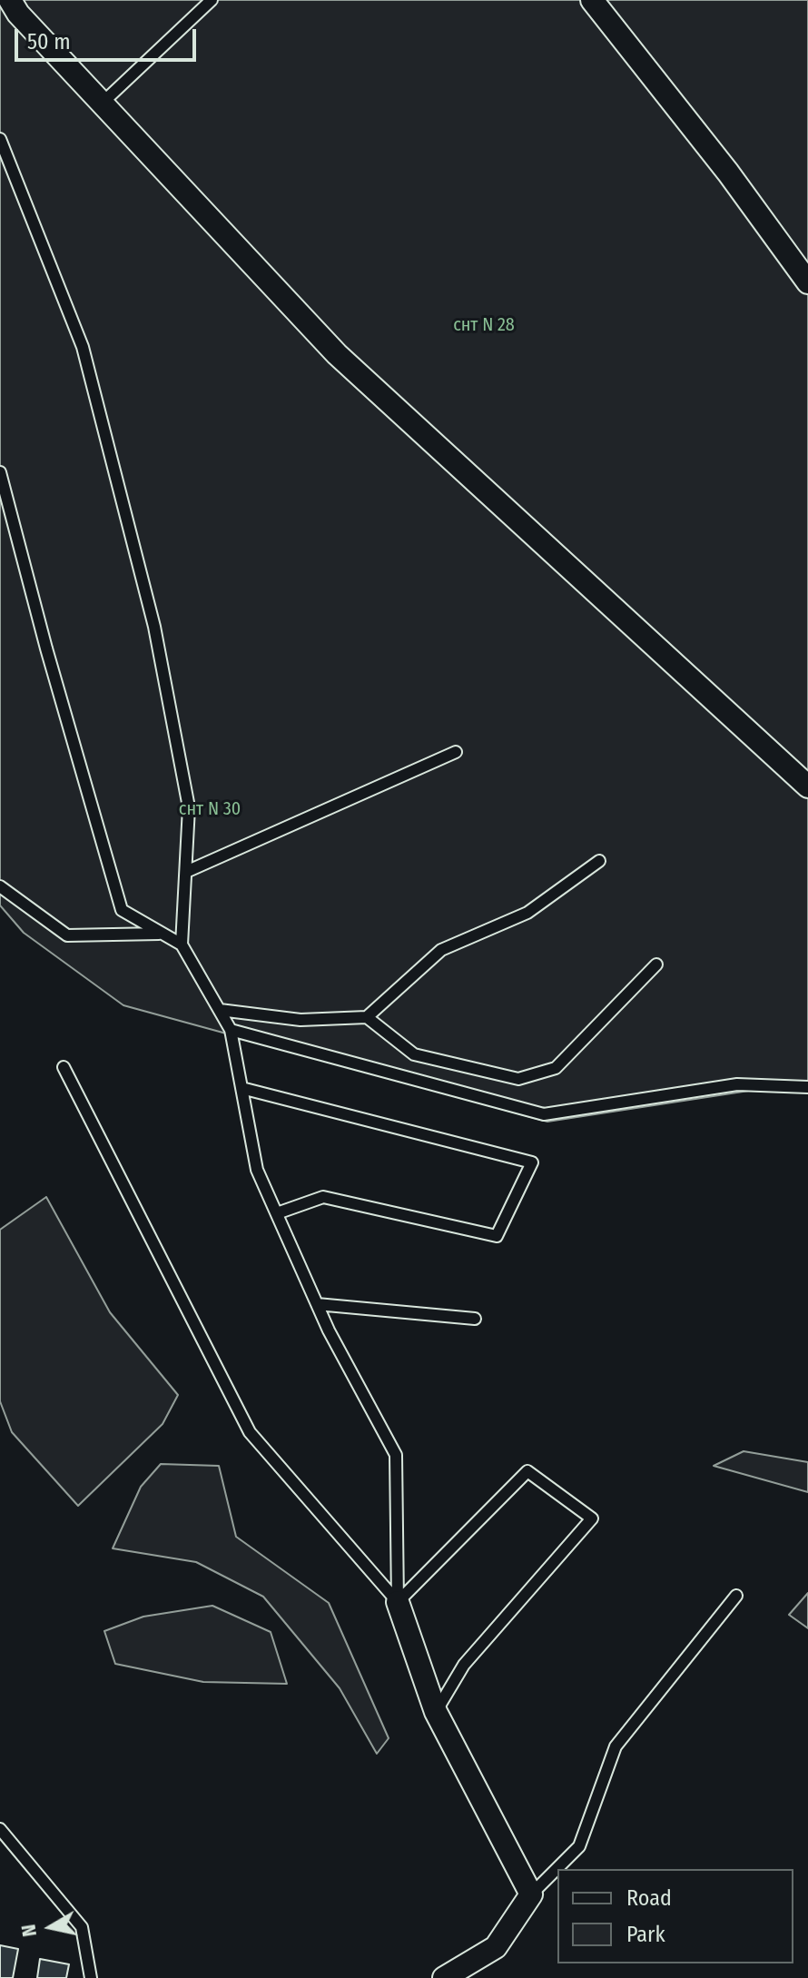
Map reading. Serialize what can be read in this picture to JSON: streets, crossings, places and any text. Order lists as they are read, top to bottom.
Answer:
{
  "parks": ["снт N 28", "снт N 30"],
  "legend": ["Road", "Park"],
  "scale_bar": "50 m",
  "north": "left"
}
